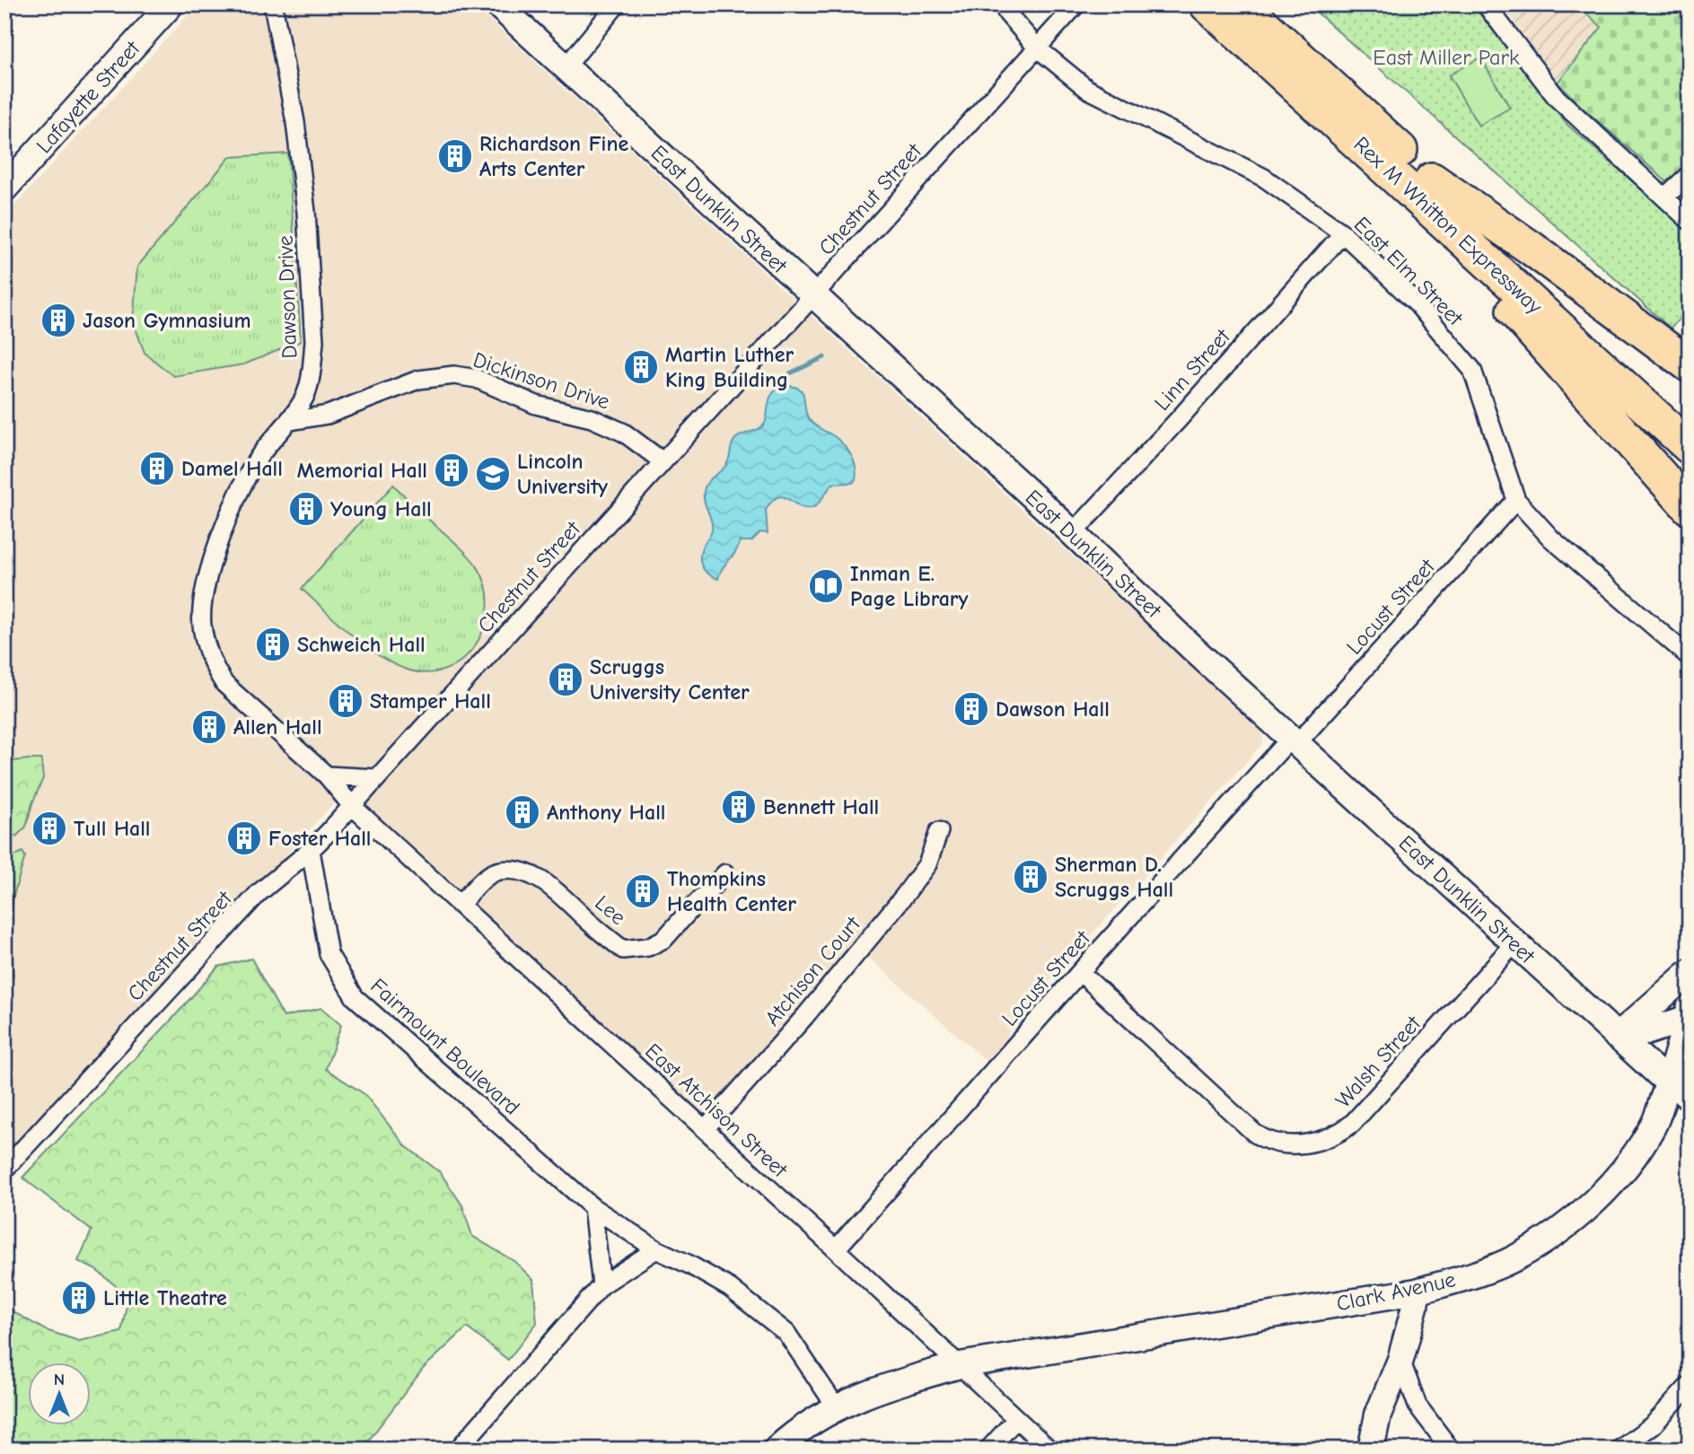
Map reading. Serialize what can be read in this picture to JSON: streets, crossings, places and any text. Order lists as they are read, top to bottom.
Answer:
{
  "streets": {
    "highway": ["Rex M Whitton Expressway"],
    "main road": ["Lafayette Street", "East Dunklin Street", "Clark Avenue"],
    "street": [
      "Chestnut Street",
      "East Elm Street",
      "Dawson Drive",
      "Linn Street",
      "Dickinson Drive",
      "Locust Street",
      "Lee",
      "Atchison Court",
      "Fairmount Boulevard",
      "Walsh Street",
      "East Atchison Street"
    ]
  },
  "crossings": [
    ["Chestnut Street", "East Dunklin Street"],
    ["Chestnut Street", "East Elm Street"],
    ["Chestnut Street", "Dawson Drive"],
    ["Chestnut Street", "Dickinson Drive"],
    ["Chestnut Street", "Fairmount Boulevard"],
    ["Chestnut Street", "East Atchison Street"],
    ["East Dunklin Street", "Linn Street"],
    ["East Dunklin Street", "Locust Street"],
    ["East Dunklin Street", "Walsh Street"],
    ["East Dunklin Street", "Clark Avenue"],
    ["East Elm Street", "Linn Street"],
    ["East Elm Street", "Locust Street"],
    ["Dawson Drive", "Dickinson Drive"],
    ["Dawson Drive", "East Atchison Street"],
    ["Locust Street", "Walsh Street"],
    ["Locust Street", "East Atchison Street"],
    ["Lee", "East Atchison Street"],
    ["Atchison Court", "East Atchison Street"],
    ["Fairmount Boulevard", "Clark Avenue"],
    ["East Atchison Street", "Clark Avenue"]
  ],
  "parks": ["East Miller Park"],
  "places": {
    "building": [
      "Richardson Fine Arts Center",
      "Jason Gymnasium",
      "Martin Luther King Building",
      "Damel Hall",
      "Memorial Hall",
      "Young Hall",
      "Schweich Hall",
      "Scruggs University Center",
      "Stamper Hall",
      "Dawson Hall",
      "Allen Hall",
      "Bennett Hall",
      "Anthony Hall",
      "Tull Hall",
      "Foster Hall",
      "Sherman D. Scruggs Hall",
      "Thompkins Health Center",
      "Little Theatre"
    ],
    "school or university": ["Lincoln University"],
    "library": ["Inman E. Page Library"]
  },
  "north": "top"
}
